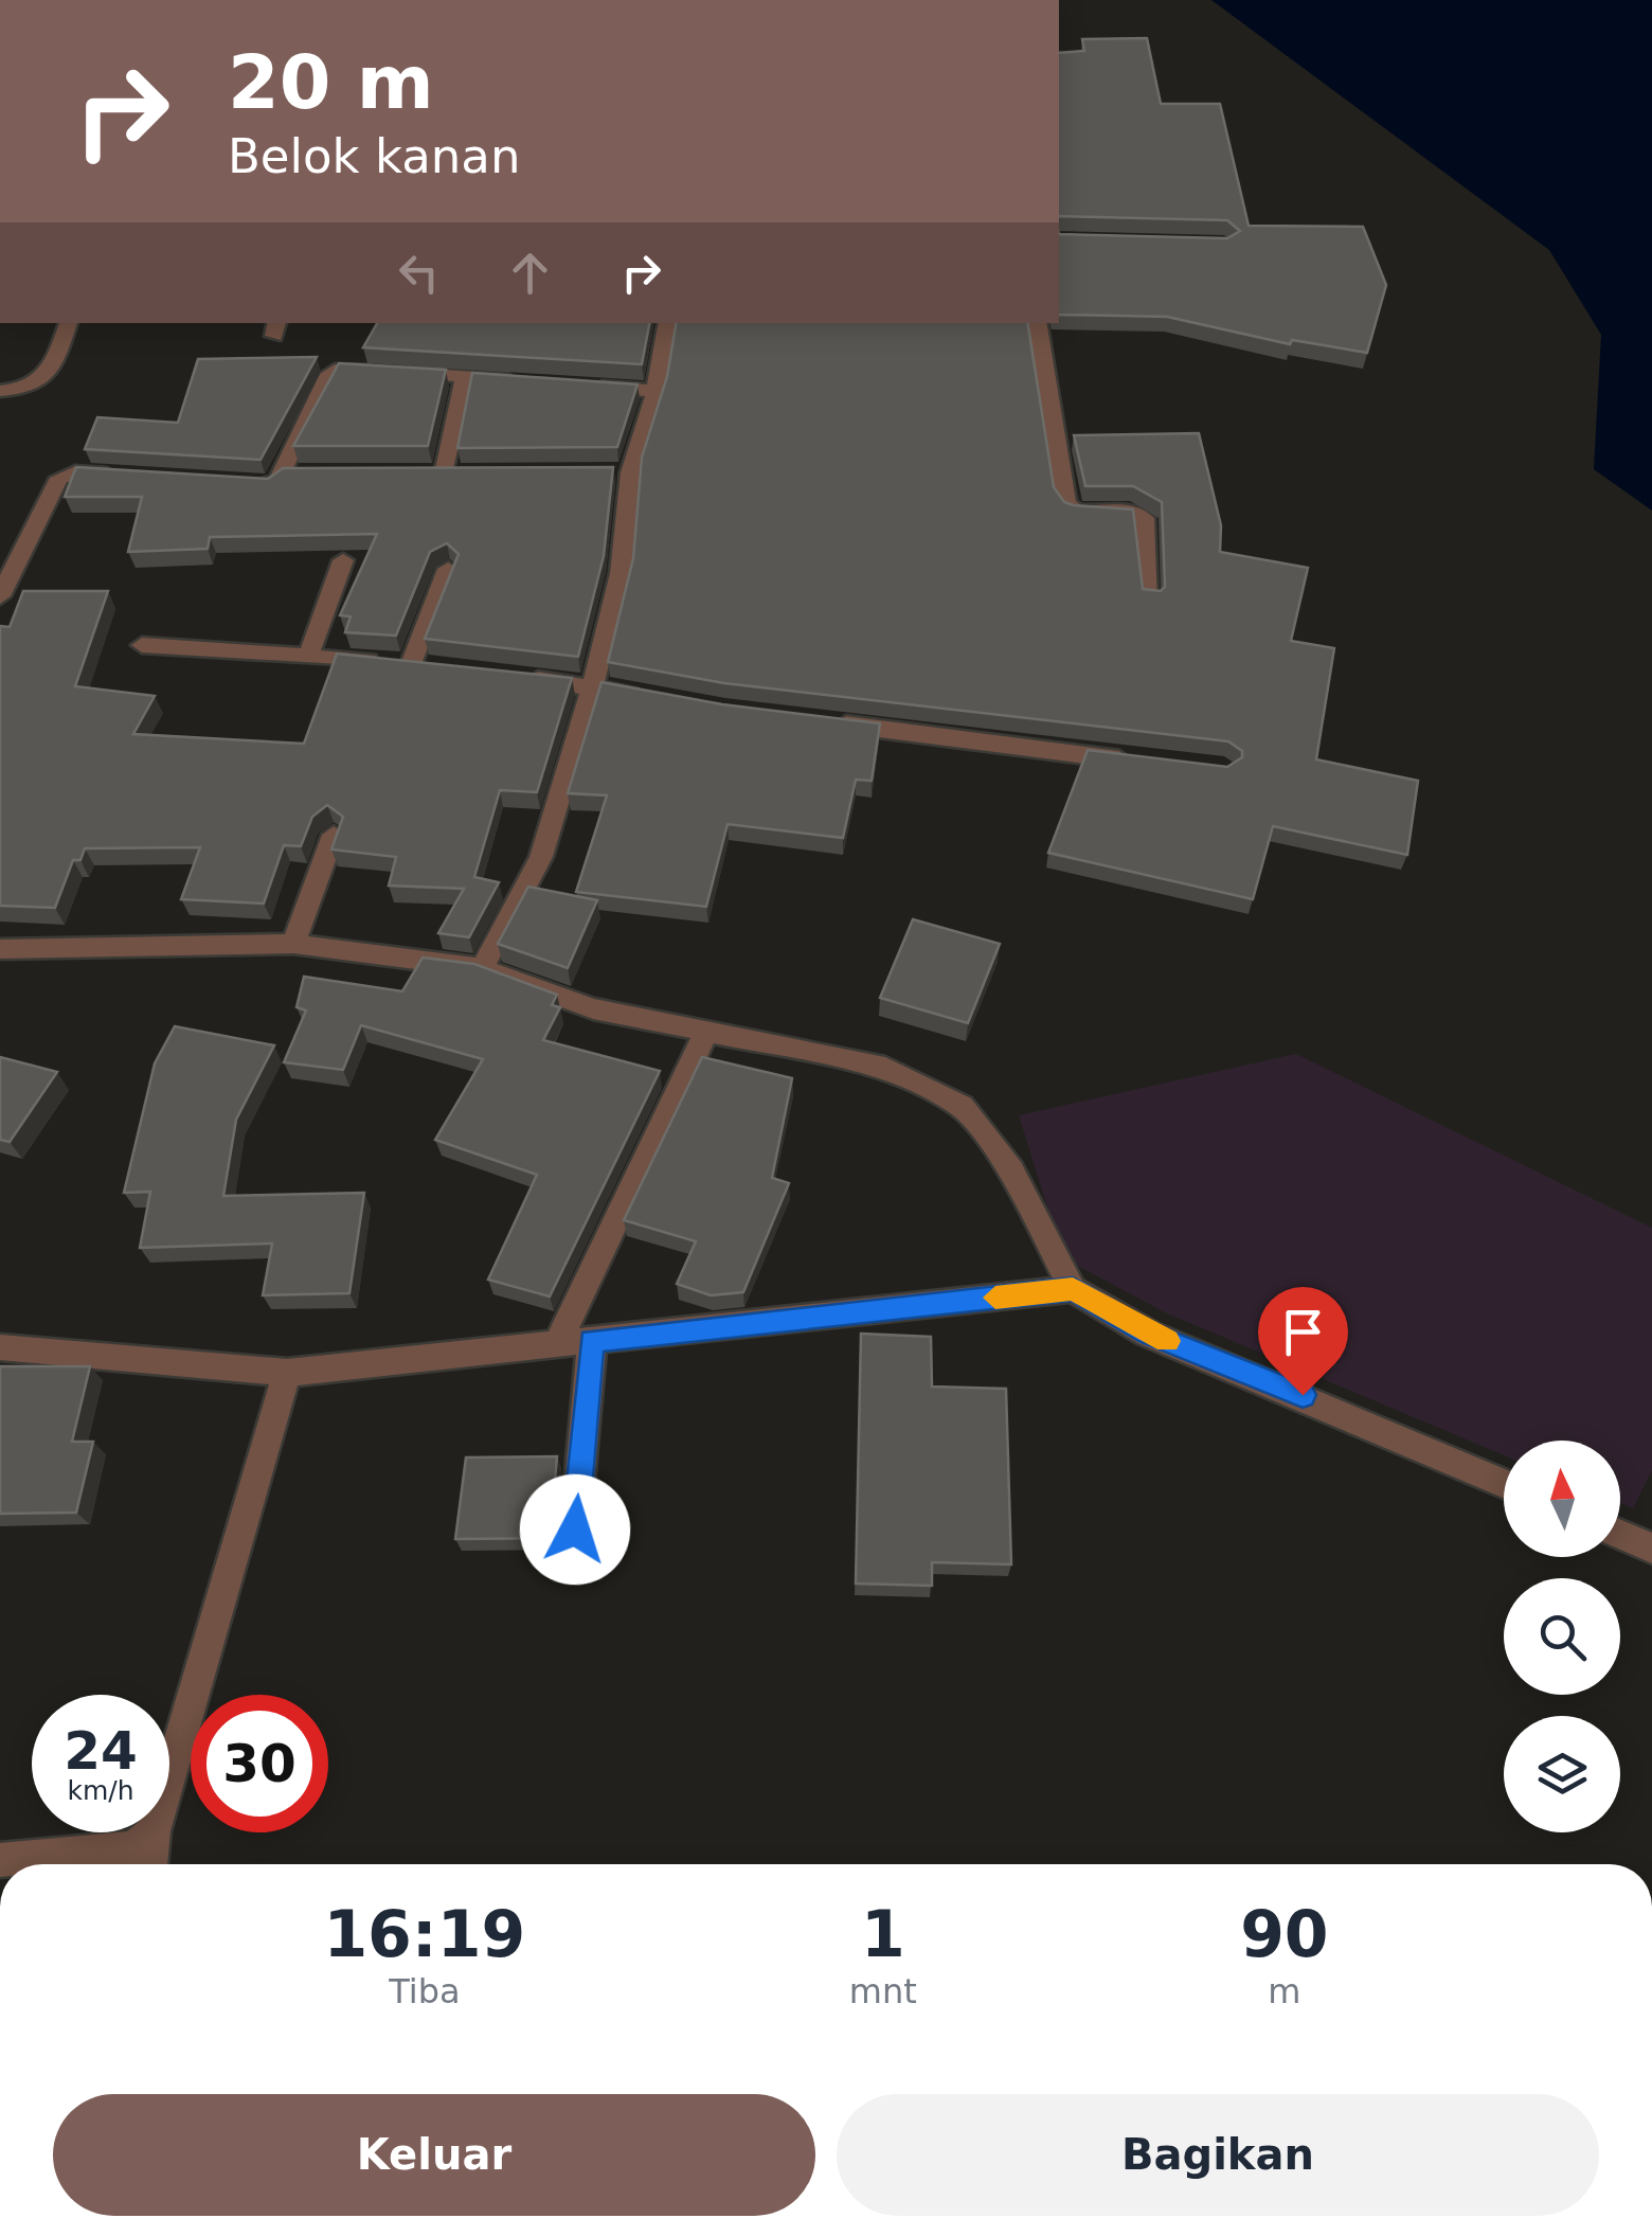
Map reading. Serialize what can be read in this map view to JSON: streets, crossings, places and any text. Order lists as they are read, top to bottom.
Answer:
{
  "north": "top",
  "page": {
    "turn": ["20 m", "Belok kanan"],
    "speed": "24 km/h",
    "limit": "30",
    "eta": [
      "16:19",
      "Tiba",
      "1",
      "mnt",
      "90",
      "m"
    ],
    "buttons": ["Keluar", "Bagikan"]
  }
}
